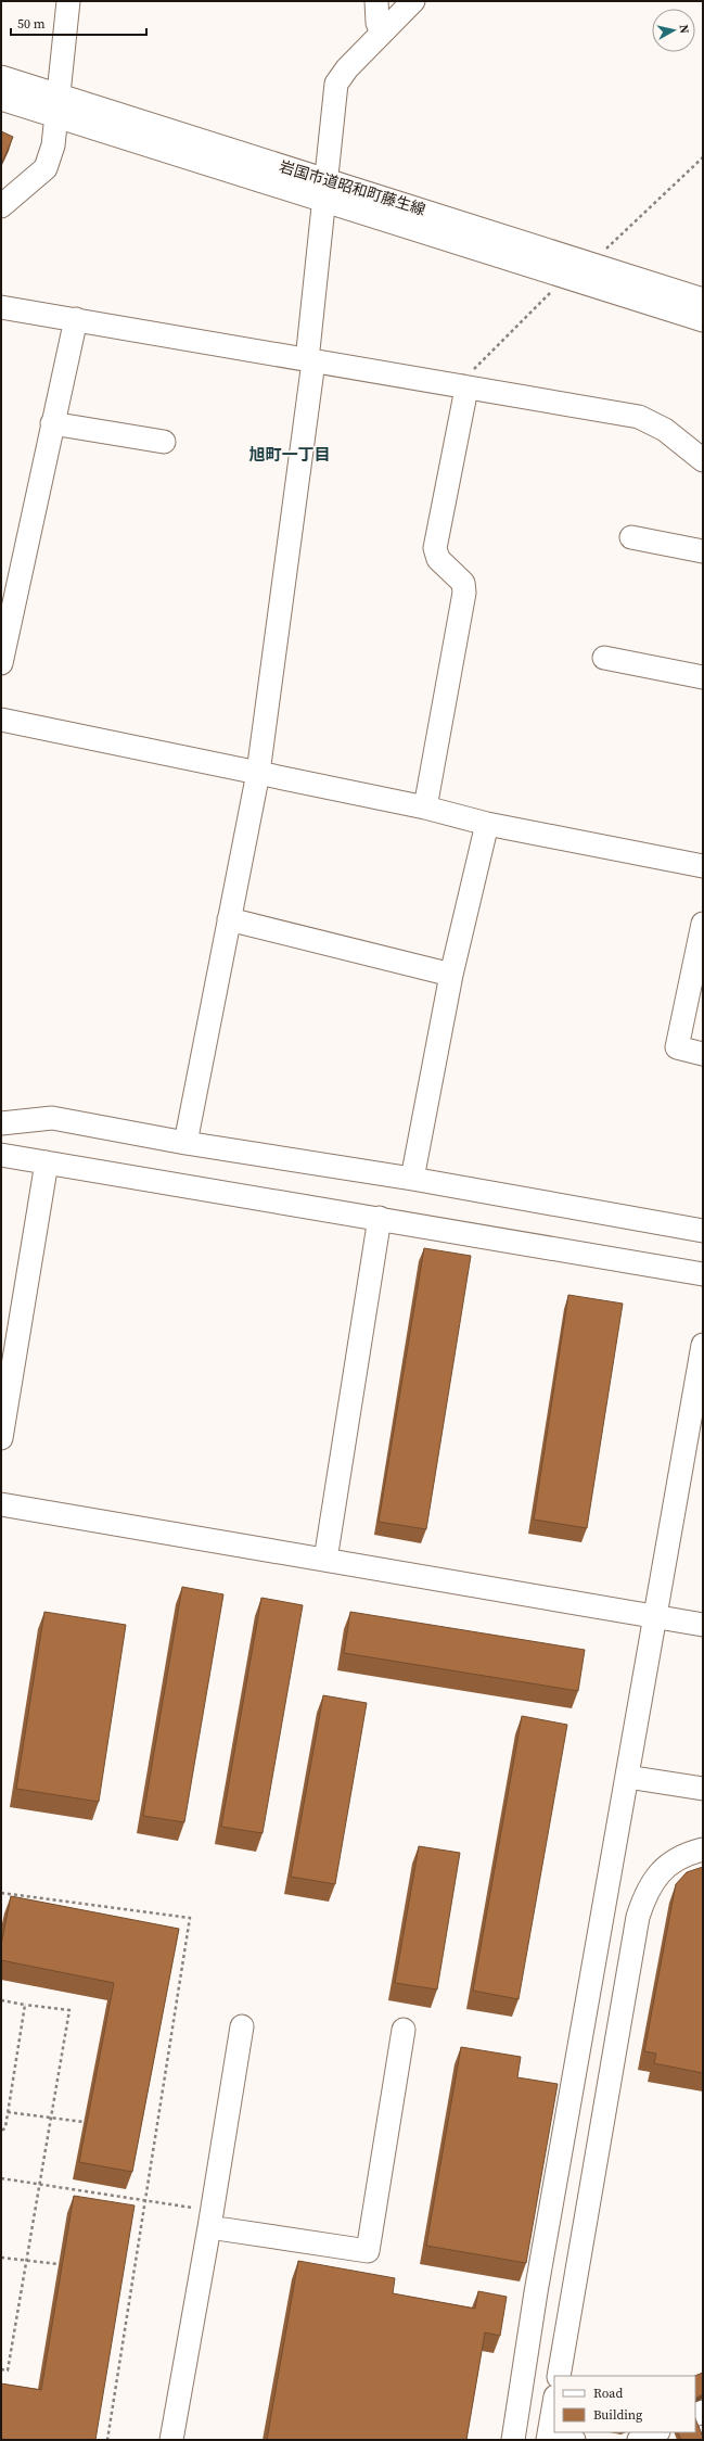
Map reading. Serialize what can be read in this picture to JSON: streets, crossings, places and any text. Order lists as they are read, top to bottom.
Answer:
{
  "streets": {
    "street": ["岩国市道昭和町藤生線"]
  },
  "districts": ["旭町一丁目"],
  "legend": ["Road", "Building"],
  "scale_bar": "50 m",
  "north": "right"
}
